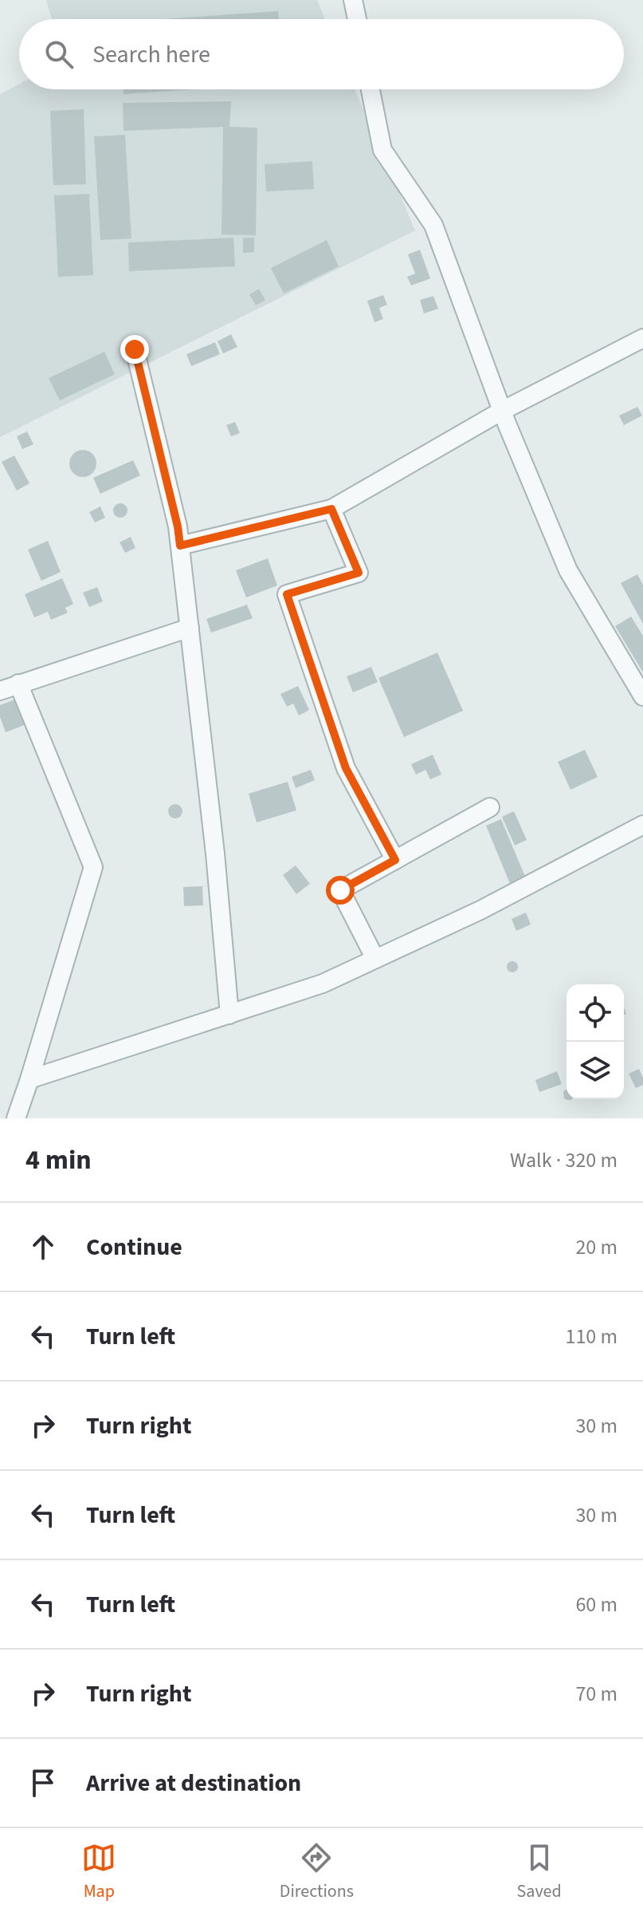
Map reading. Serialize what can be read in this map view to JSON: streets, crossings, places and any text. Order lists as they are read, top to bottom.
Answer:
{
  "page": {
    "search": "Search here",
    "heading": ["4 min", "Walk · 320 m"],
    "list": [
      ["Continue", "20 m"],
      ["Turn left", "110 m"],
      ["Turn right", "30 m"],
      ["Turn left", "30 m"],
      ["Turn left", "60 m"],
      ["Turn right", "70 m"],
      "Arrive at destination"
    ],
    "nav": ["Map", "Directions", "Saved"]
  }
}
